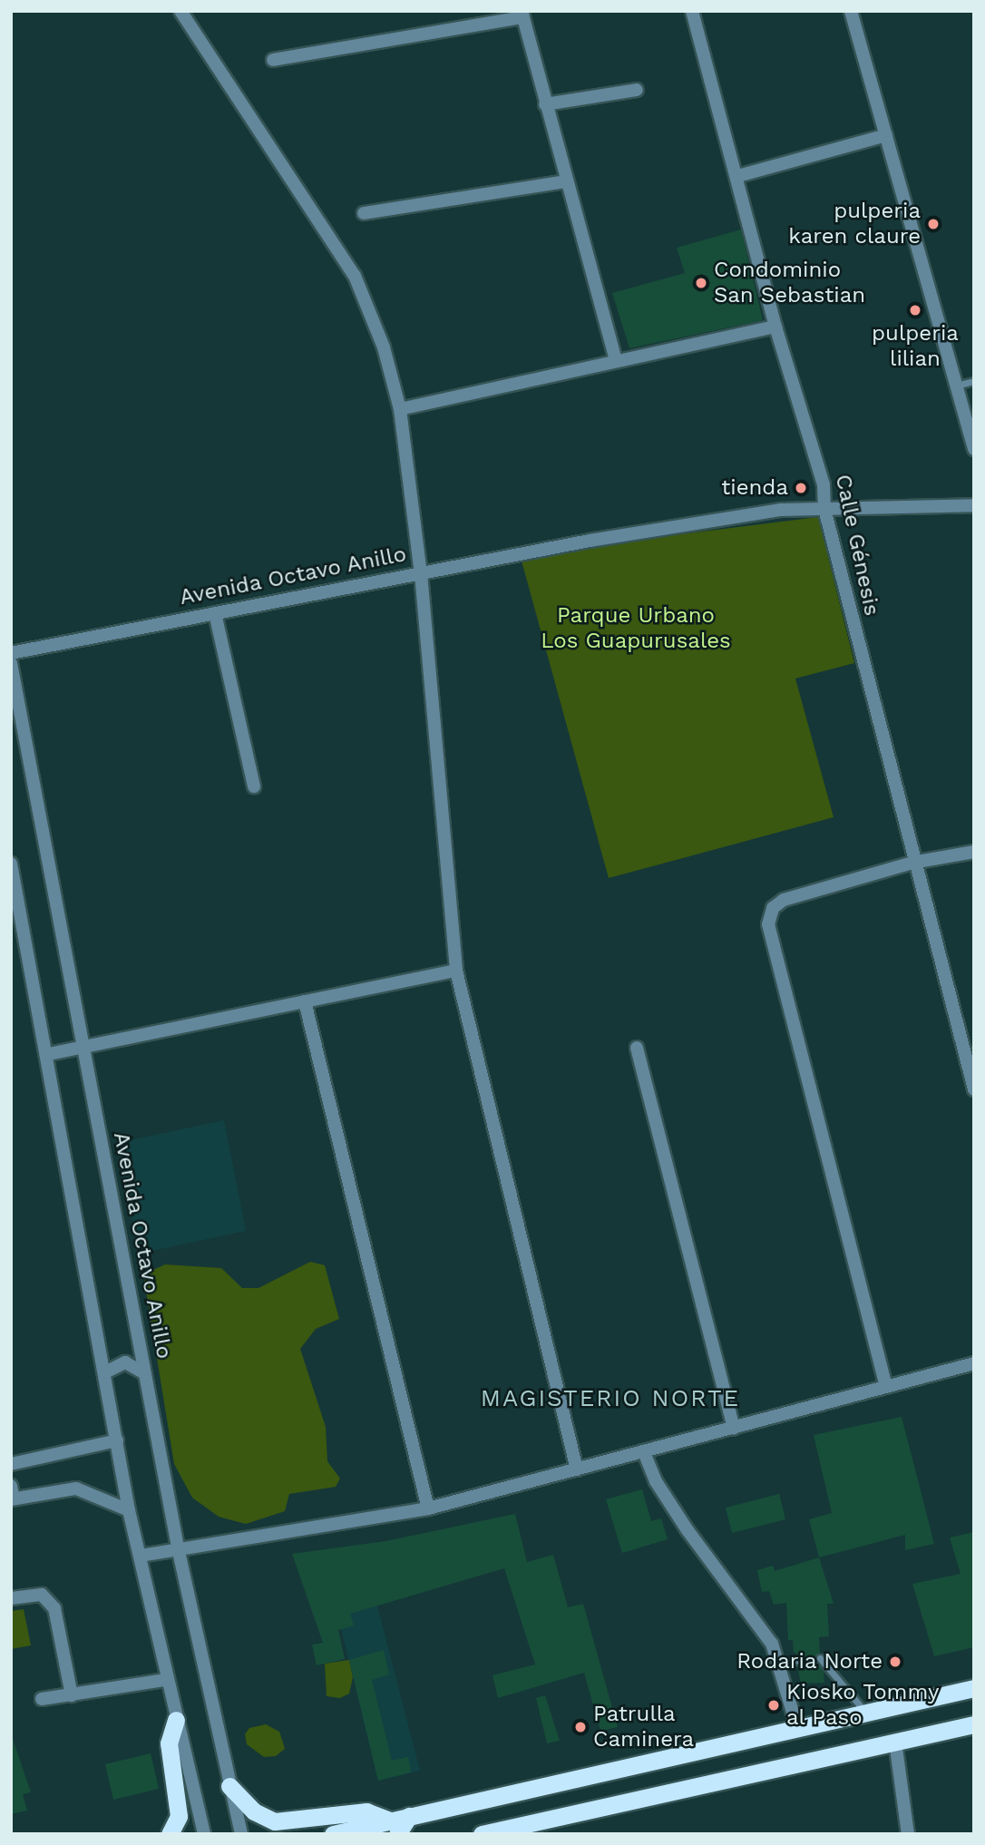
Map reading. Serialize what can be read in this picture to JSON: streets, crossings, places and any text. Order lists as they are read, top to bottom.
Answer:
{
  "streets": {
    "street": ["Calle Génesis", "Avenida Octavo Anillo"]
  },
  "districts": ["MAGISTERIO NORTE"],
  "parks": ["Parque Urbano Los Guapurusales"],
  "places": [
    "pulperia karen claure",
    "Condominio San Sebastian",
    "pulperia lilian",
    "tienda",
    "Rodaria Norte",
    "Kiosko Tommy al Paso",
    "Patrulla Caminera"
  ]
}
